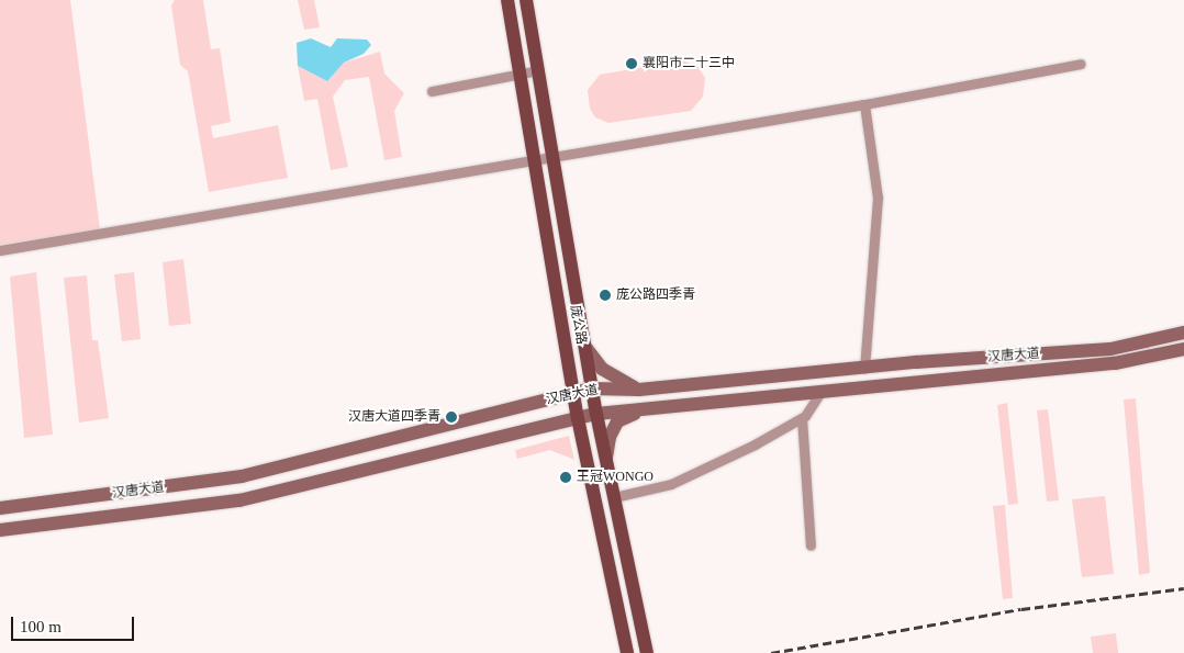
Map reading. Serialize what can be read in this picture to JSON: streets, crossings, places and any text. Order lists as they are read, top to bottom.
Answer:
{
  "streets": {
    "main road": ["庞公路", "汉唐大道"]
  },
  "crossings": [
    ["庞公路", "汉唐大道"]
  ],
  "places": [
    "襄阳市二十三中",
    "庞公路四季青",
    "汉唐大道四季青",
    "王冠WONGO"
  ],
  "scale_bar": "100 m"
}
